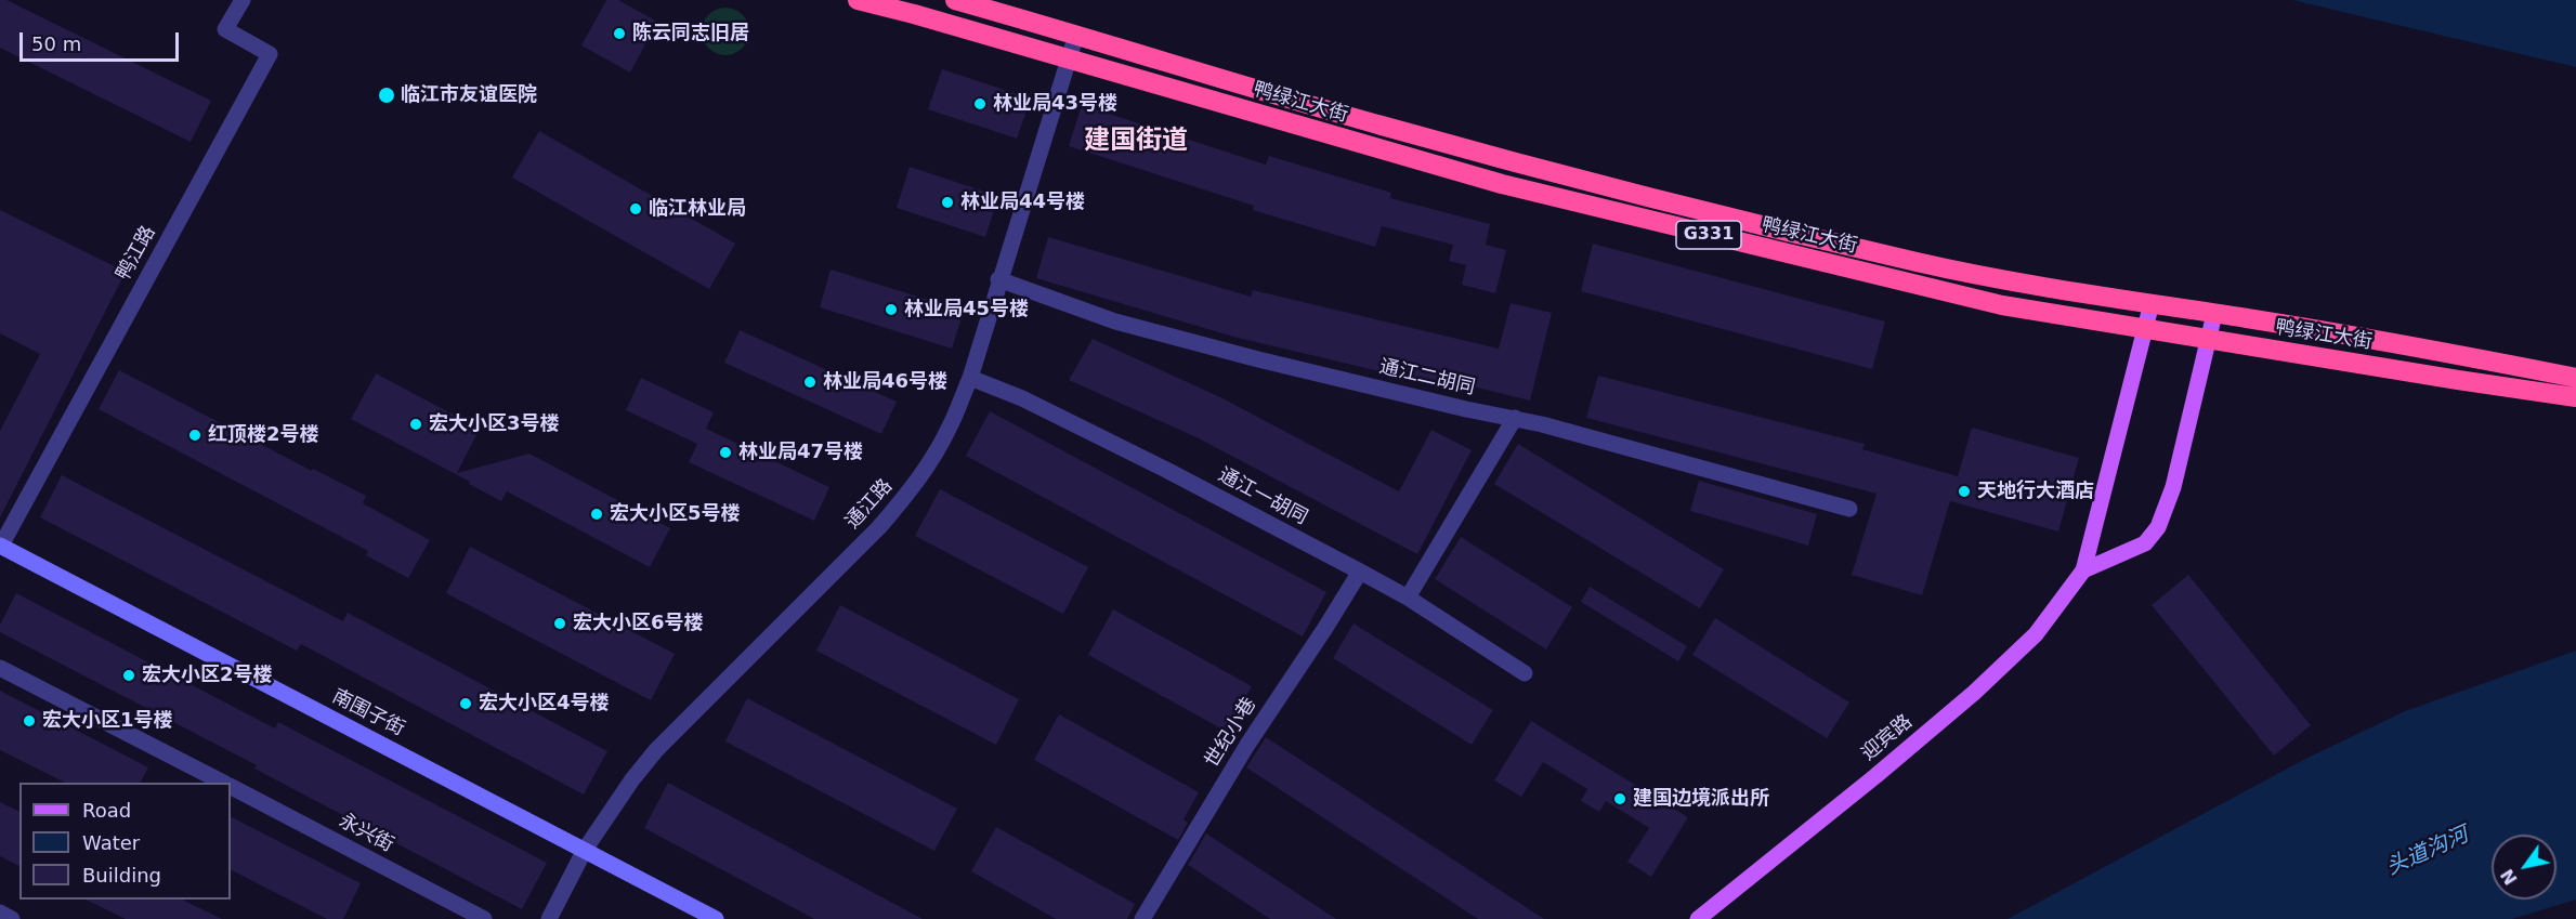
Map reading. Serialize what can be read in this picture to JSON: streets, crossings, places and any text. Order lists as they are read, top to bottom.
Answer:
{
  "streets": {
    "highway": ["鸭绿江大街", "G331"],
    "main road": ["迎宾路"],
    "street": [
      "鸭江路",
      "通江二胡同",
      "通江一胡同",
      "通江路",
      "南围子街",
      "世纪小巷",
      "永兴街"
    ]
  },
  "crossings": [
    ["鸭绿江大街", "通江路"],
    ["鸭绿江大街", "迎宾路"],
    ["鸭江路", "南围子街"],
    ["通江二胡同", "通江路"],
    ["通江一胡同", "通江路"],
    ["通江一胡同", "世纪小巷"],
    ["通江路", "南围子街"]
  ],
  "districts": ["建国街道"],
  "water": ["头道沟河"],
  "places": [
    "陈云同志旧居",
    "临江市友谊医院",
    "林业局43号楼",
    "林业局44号楼",
    "临江林业局",
    "林业局45号楼",
    "林业局46号楼",
    "宏大小区3号楼",
    "红顶楼2号楼",
    "林业局47号楼",
    "天地行大酒店",
    "宏大小区5号楼",
    "宏大小区6号楼",
    "宏大小区2号楼",
    "宏大小区4号楼",
    "宏大小区1号楼",
    "建国边境派出所"
  ],
  "legend": ["Road", "Water", "Building"],
  "scale_bar": "50 m",
  "north": "bottom left"
}
